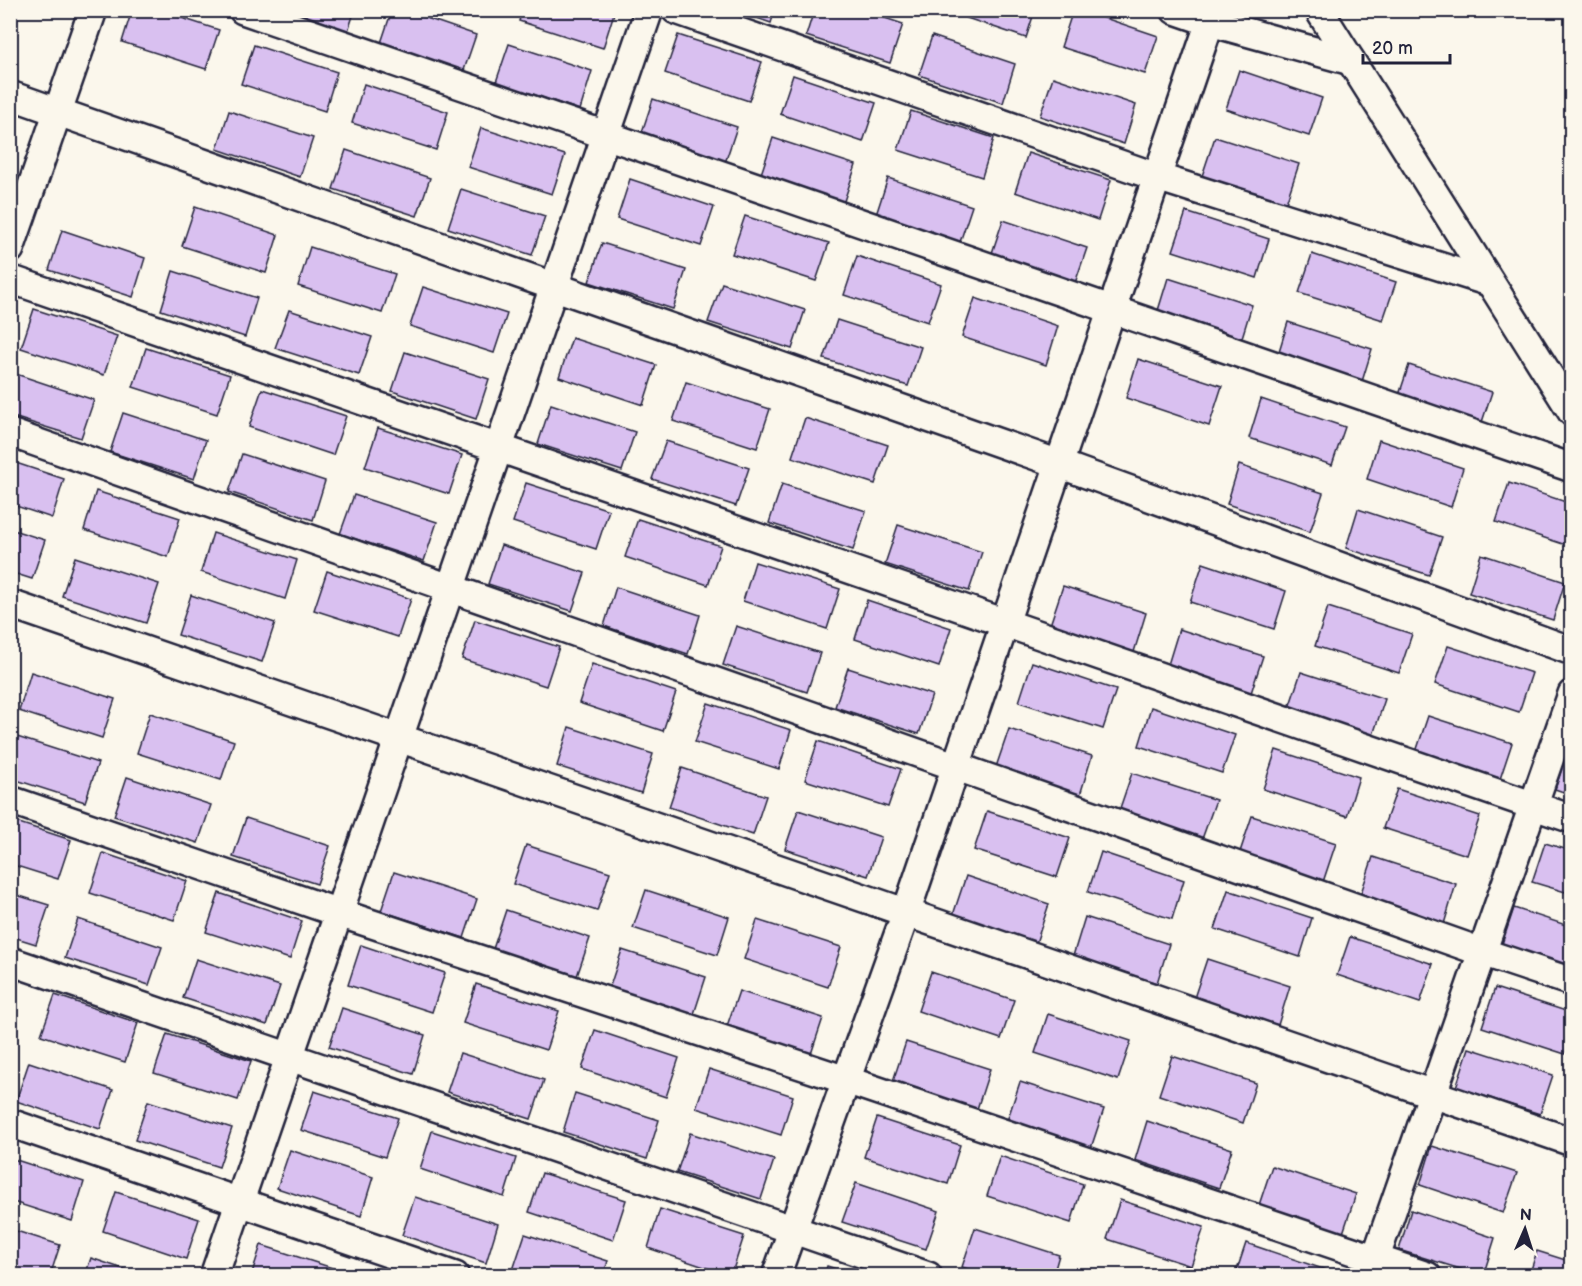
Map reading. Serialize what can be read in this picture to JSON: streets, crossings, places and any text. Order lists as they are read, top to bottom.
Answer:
{
  "scale_bar": "20 m",
  "north": "top"
}
